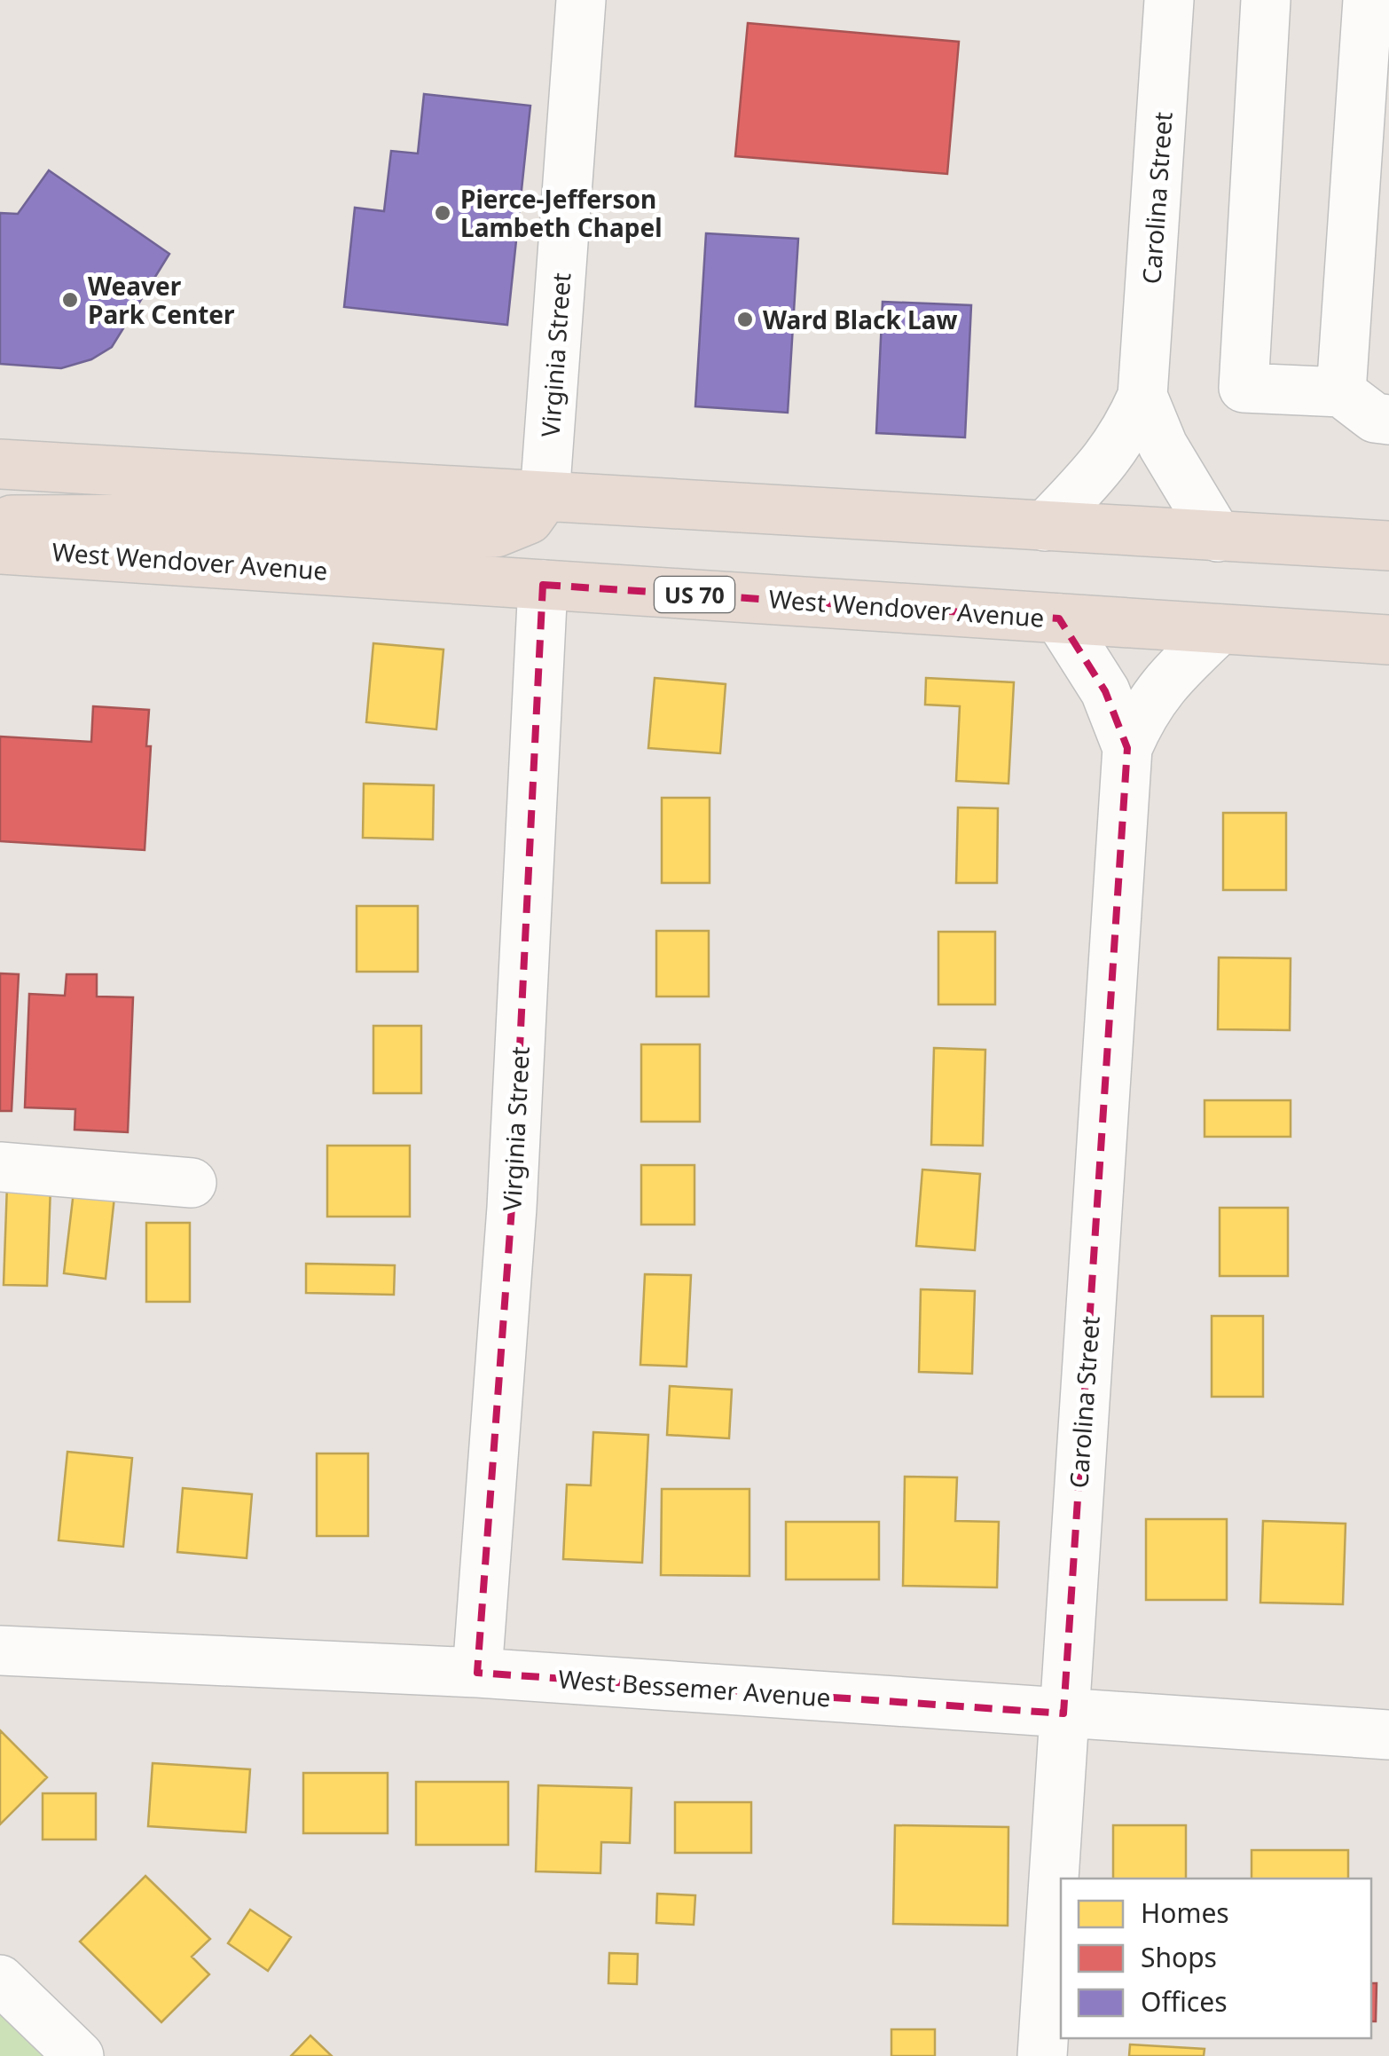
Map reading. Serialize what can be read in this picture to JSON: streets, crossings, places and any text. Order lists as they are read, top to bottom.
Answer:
{
  "streets": {
    "highway": ["West Wendover Avenue", "US 70"],
    "street": ["Carolina Street", "Virginia Street", "West Bessemer Avenue"]
  },
  "crossings": [
    ["Carolina Street", "West Wendover Avenue"],
    ["Carolina Street", "West Bessemer Avenue"],
    ["Virginia Street", "West Wendover Avenue"],
    ["Virginia Street", "West Bessemer Avenue"]
  ],
  "places": ["Pierce-Jefferson Lambeth Chapel", "Weaver Park Center", "Ward Black Law"],
  "legend": ["Homes", "Shops", "Offices"]
}
